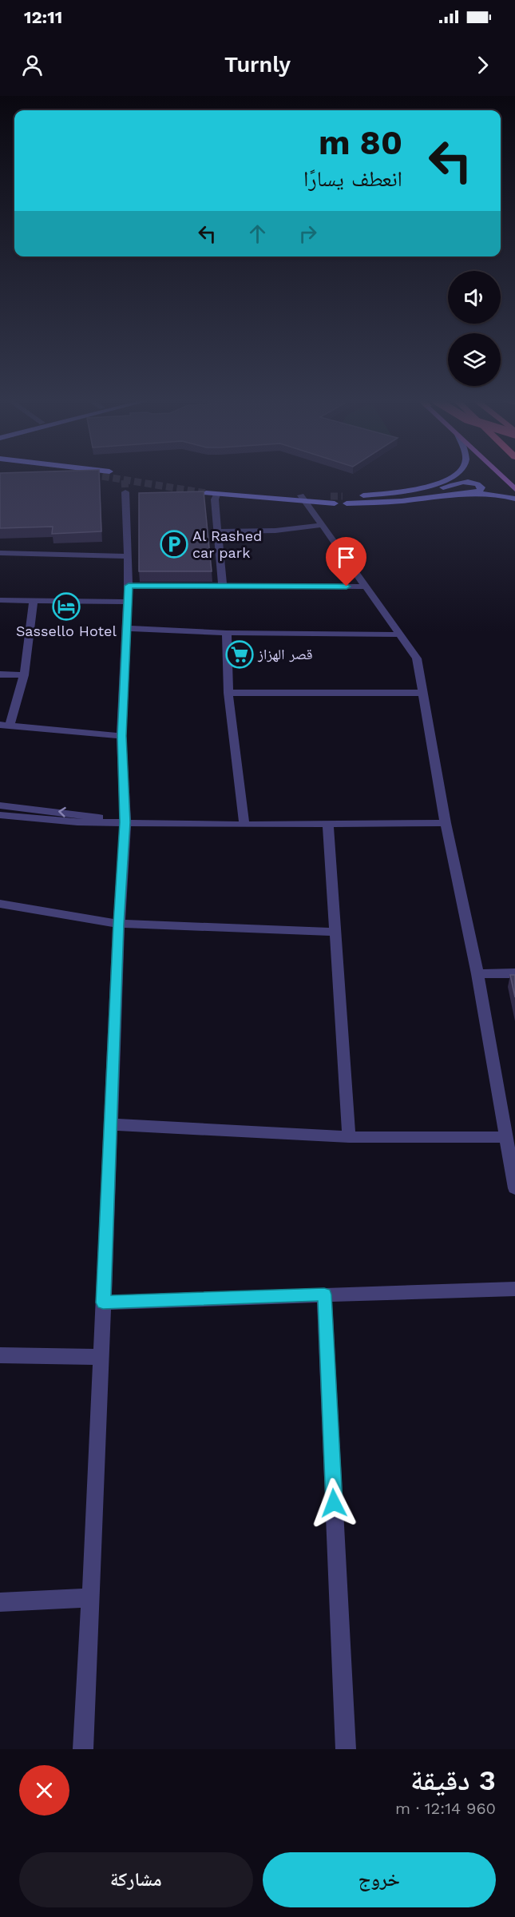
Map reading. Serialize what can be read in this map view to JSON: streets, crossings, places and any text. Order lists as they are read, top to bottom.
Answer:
{
  "places": {
    "parking": ["Al Rashed car park"],
    "hotel": ["Sassello Hotel"],
    "supermarket": ["قصر الهزاز"]
  },
  "page": {
    "status": "12:11",
    "header": "Turnly",
    "turn": ["80 m", "انعطف يسارًا"],
    "heading": ["3 دقيقة", "960 m · 12:14"],
    "buttons": ["خروج", "مشاركة"]
  }
}
